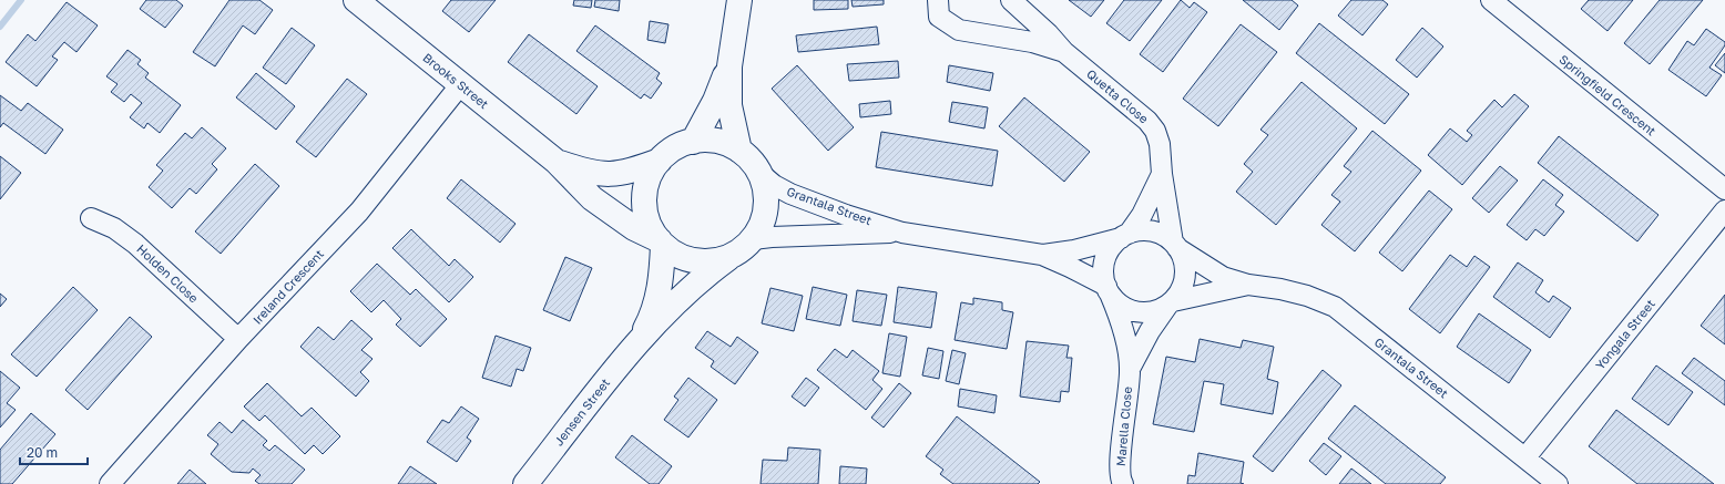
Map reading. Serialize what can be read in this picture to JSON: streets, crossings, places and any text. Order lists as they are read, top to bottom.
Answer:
{
  "streets": {
    "street": [
      "Brooks Street",
      "Springfield Crescent",
      "Quetta Close",
      "Grantala Street",
      "Holden Close",
      "Ireland Crescent",
      "Yongala Street",
      "Jensen Street",
      "Marella Close"
    ]
  },
  "crossings": [
    ["Brooks Street", "Grantala Street"],
    ["Brooks Street", "Ireland Crescent"],
    ["Brooks Street", "Jensen Street"],
    ["Quetta Close", "Grantala Street"],
    ["Quetta Close", "Marella Close"],
    ["Grantala Street", "Yongala Street"],
    ["Grantala Street", "Jensen Street"],
    ["Grantala Street", "Marella Close"],
    ["Holden Close", "Ireland Crescent"]
  ],
  "scale_bar": "20 m"
}
